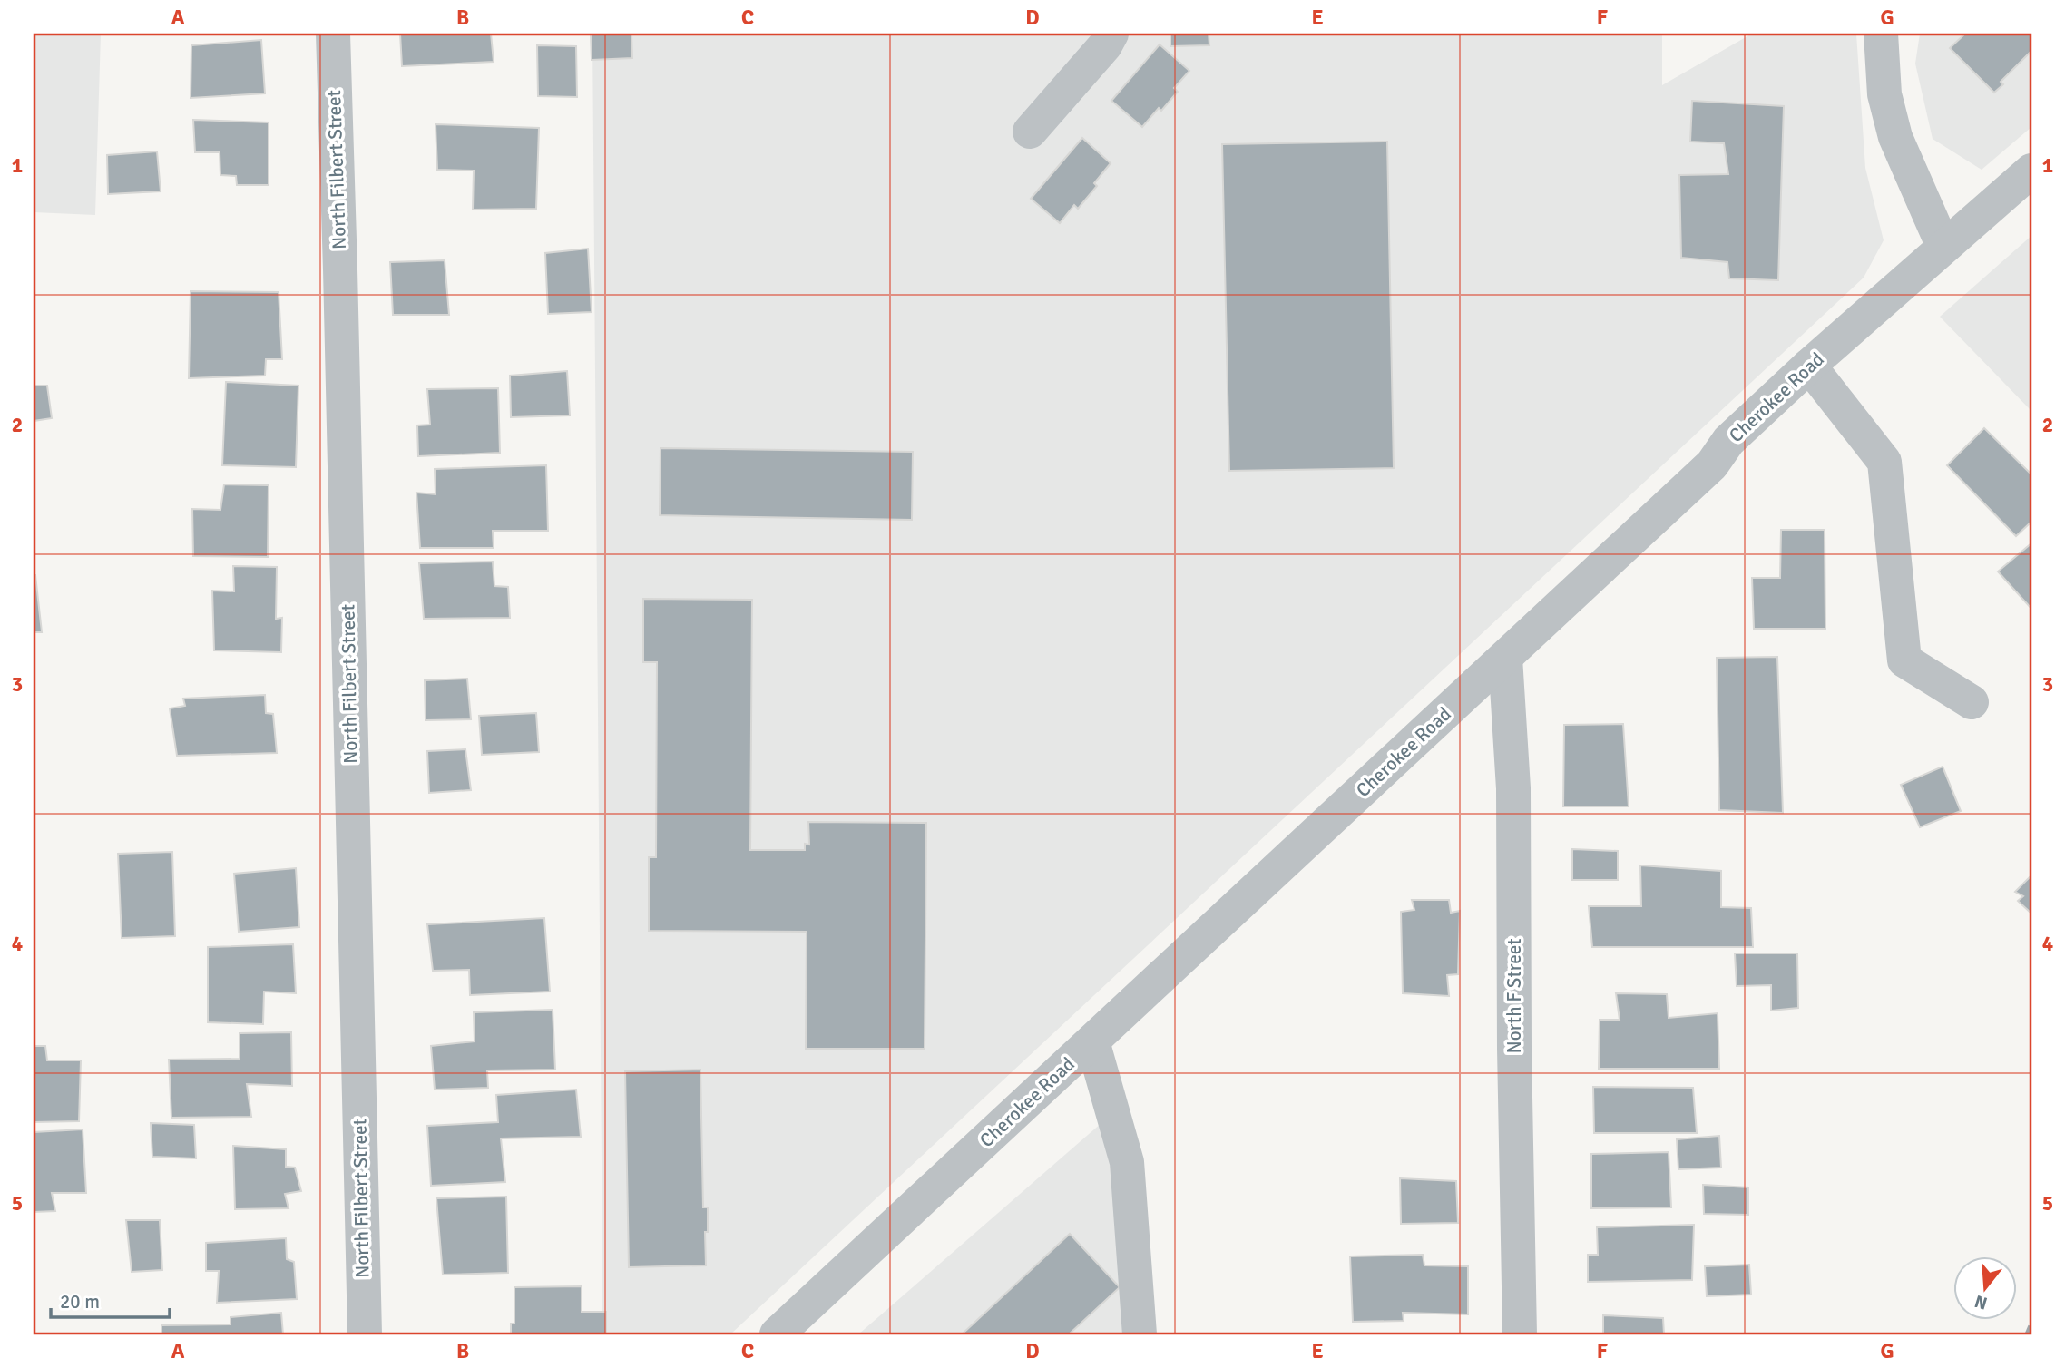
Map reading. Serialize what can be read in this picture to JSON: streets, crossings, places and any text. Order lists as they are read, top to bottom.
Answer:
{
  "streets": {
    "street": ["North Filbert Street", "Cherokee Road", "North F Street"]
  },
  "crossings": [
    ["Cherokee Road", "North F Street"]
  ],
  "scale_bar": "20 m",
  "north": "bottom",
  "grid": {
    "columns": [
      "A",
      "B",
      "C",
      "D",
      "E",
      "F",
      "G"
    ],
    "rows": [
      "1",
      "2",
      "3",
      "4",
      "5"
    ]
  }
}
